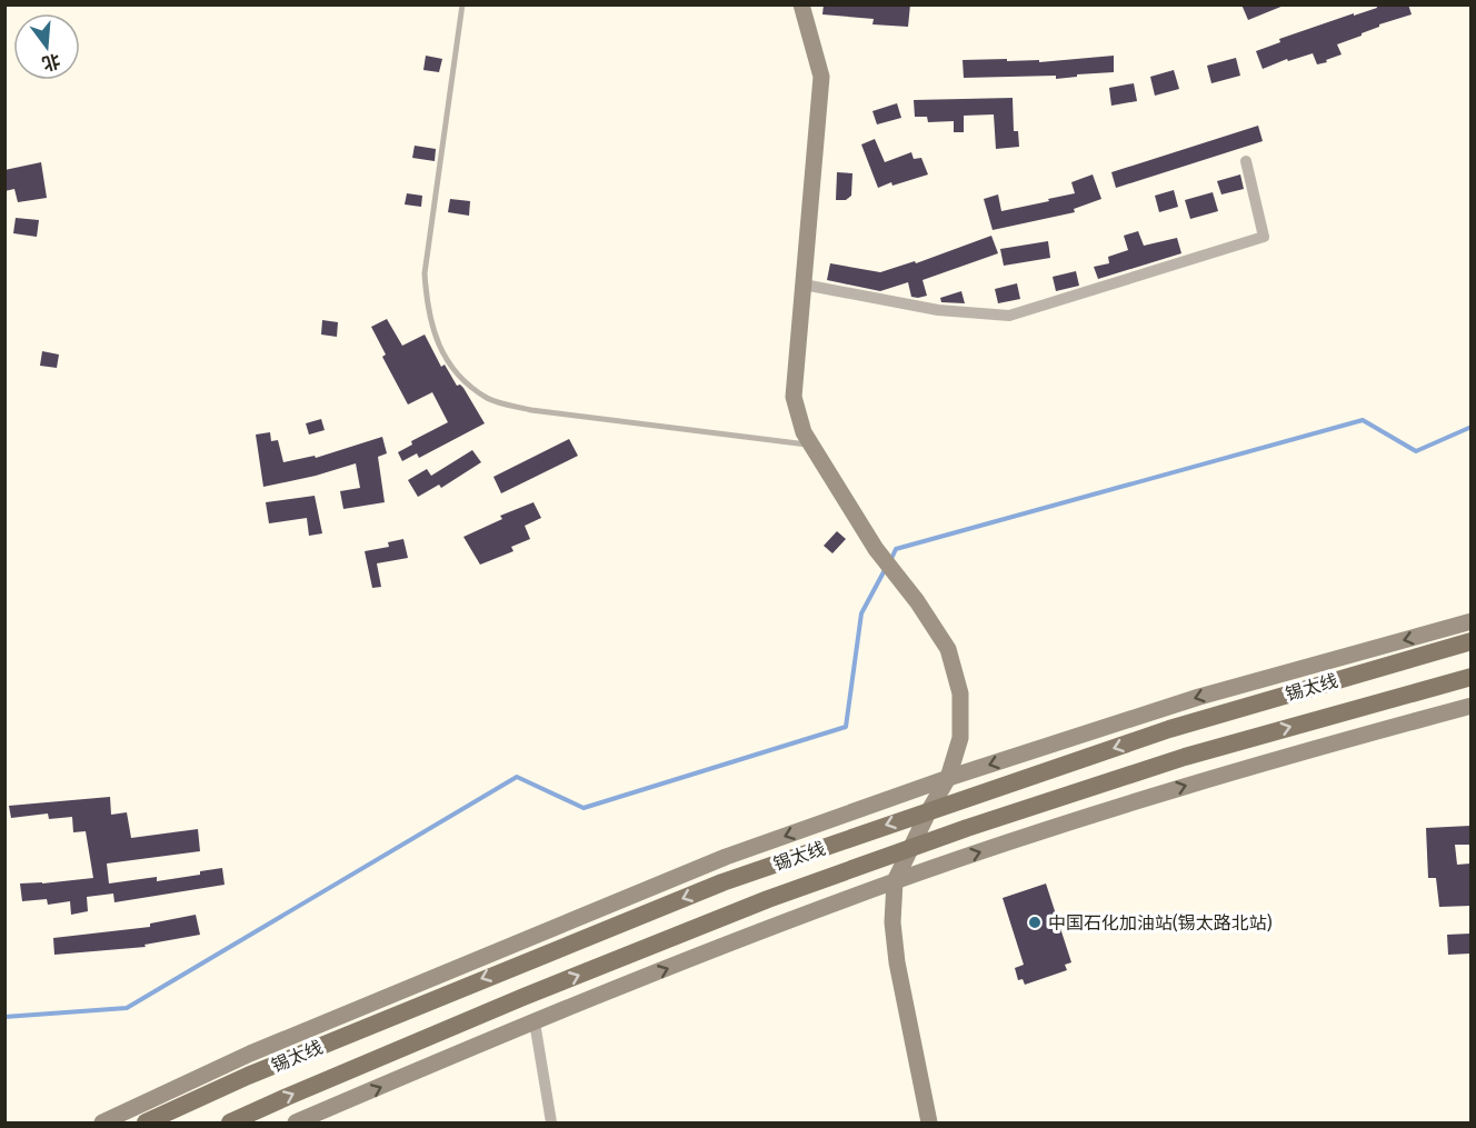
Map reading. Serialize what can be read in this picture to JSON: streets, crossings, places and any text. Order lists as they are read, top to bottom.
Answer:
{
  "streets": {
    "main road": ["锡太线"]
  },
  "places": ["中国石化加油站(锡太路北站)"],
  "north": "bottom"
}
